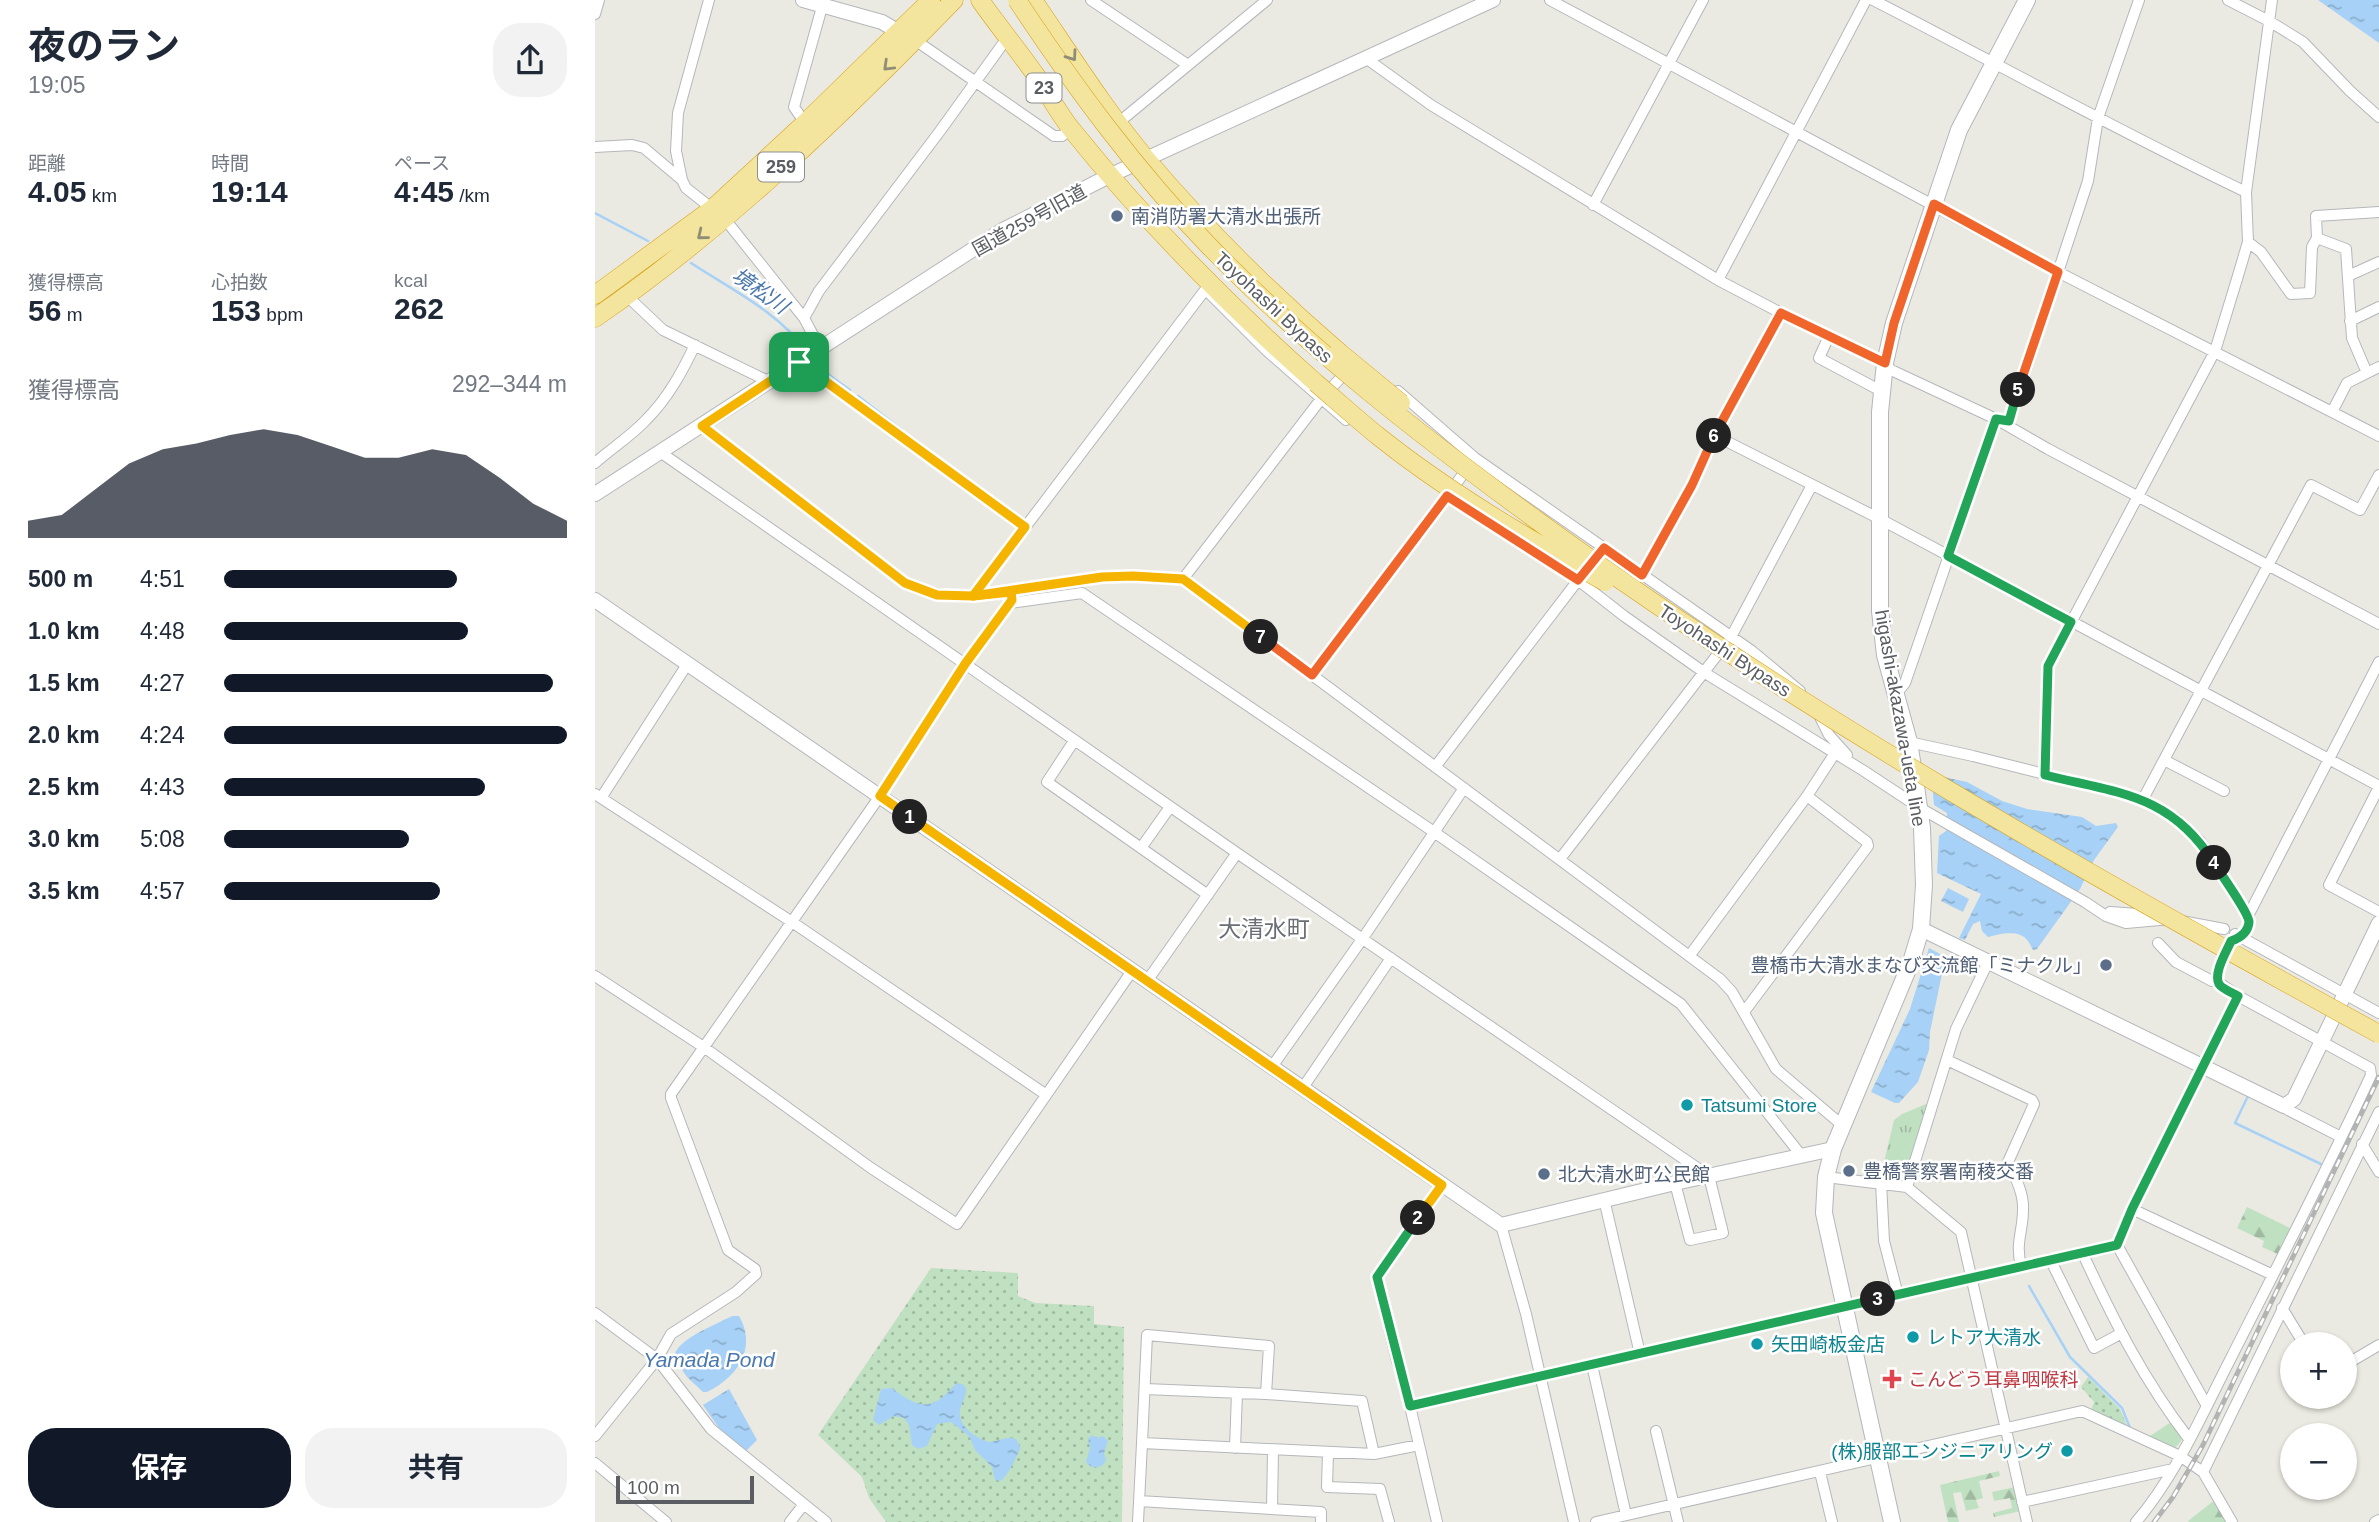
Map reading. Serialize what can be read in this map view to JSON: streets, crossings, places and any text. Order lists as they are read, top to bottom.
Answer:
{
  "streets": {
    "highway": ["23", "259", "Toyohashi Bypass"],
    "main road": ["higashi-akazawa-ueta line"],
    "street": ["国道259号旧道"]
  },
  "crossings": [
    ["23", "国道259号旧道"],
    ["23", "Toyohashi Bypass"]
  ],
  "districts": ["大清水町"],
  "water": ["境松川", "Yamada Pond"],
  "places": {
    "other": [
      "南消防署大清水出張所",
      "豊橋市大清水まなび交流館「ミナクル」",
      "Tatsumi Store",
      "豊橋警察署南稜交番",
      "北大清水町公民館",
      "レトア大清水",
      "矢田崎板金店",
      "(株)服部エンジニアリング"
    ],
    "health": ["こんどう耳鼻咽喉科"]
  },
  "scale_bar": "100 m",
  "page": {
    "heading": ["夜のラン", "19:05"],
    "stats": [
      ["距離", "4.05 km"],
      ["時間", "19:14"],
      ["ペース", "4:45 /km"],
      ["獲得標高", "56 m"],
      ["心拍数", "153 bpm"],
      ["kcal", "262"]
    ],
    "chart": ["獲得標高", "292–344 m"],
    "pins": [
      "5",
      "6",
      "7",
      "1",
      "4",
      "2",
      "3"
    ],
    "list": [
      {
        "name": "500 m",
        "note": "4:51"
      },
      {
        "name": "1.0 km",
        "note": "4:48"
      },
      {
        "name": "1.5 km",
        "note": "4:27"
      },
      {
        "name": "2.0 km",
        "note": "4:24"
      },
      {
        "name": "2.5 km",
        "note": "4:43"
      },
      {
        "name": "3.0 km",
        "note": "5:08"
      },
      {
        "name": "3.5 km",
        "note": "4:57"
      }
    ],
    "map_buttons": ["+", "−"],
    "buttons": ["保存", "共有"],
    "scale": "100 m"
  }
}
